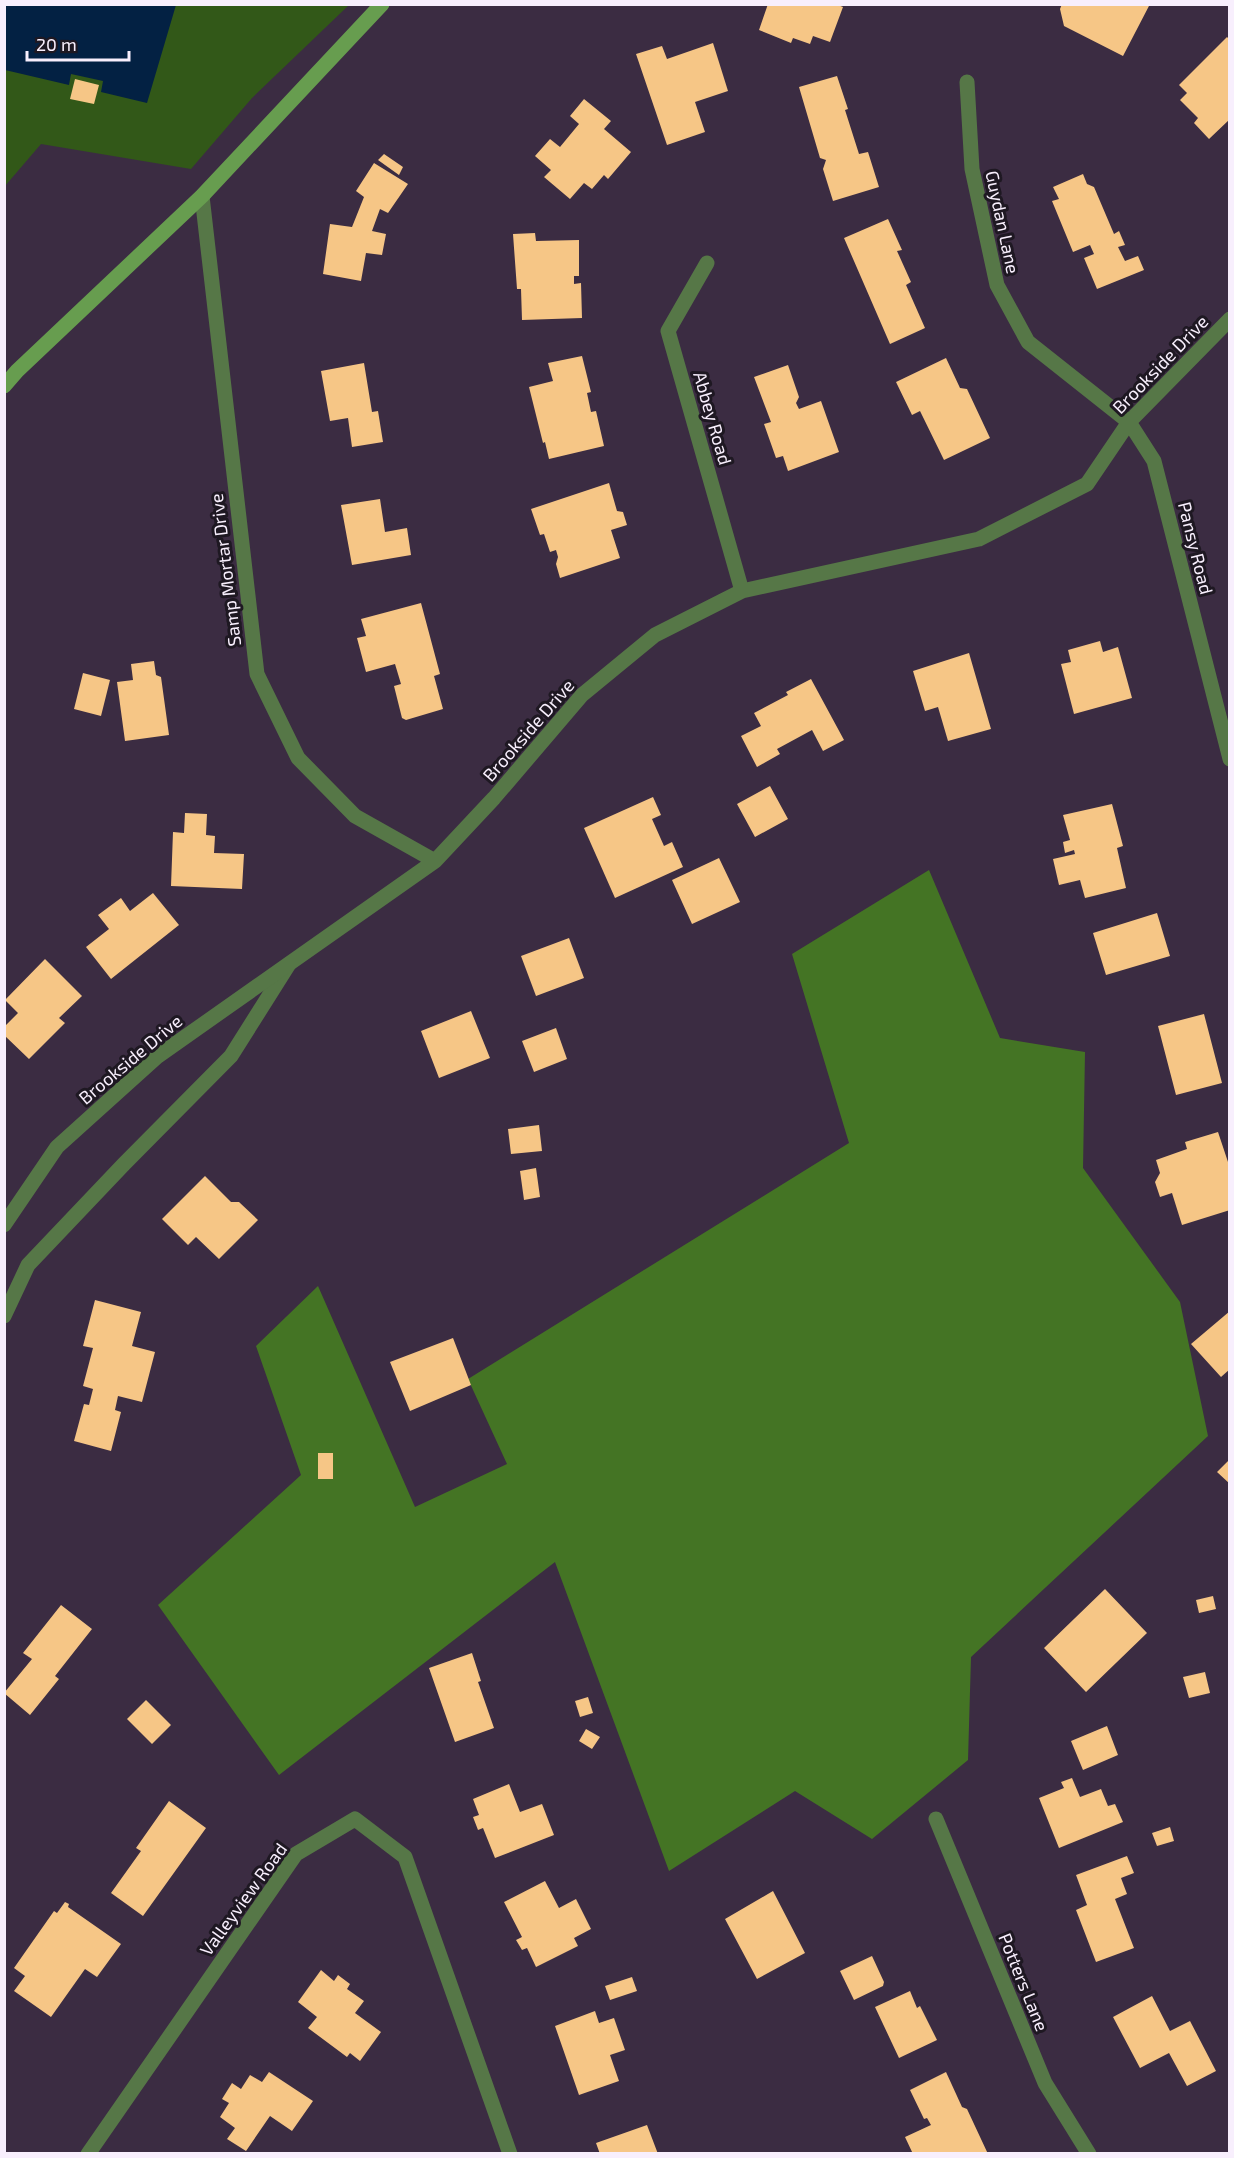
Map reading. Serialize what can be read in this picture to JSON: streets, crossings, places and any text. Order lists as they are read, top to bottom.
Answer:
{
  "streets": {
    "street": [
      "Guydan Lane",
      "Brookside Drive",
      "Abbey Road",
      "Pansy Road",
      "Samp Mortar Drive",
      "Valleyview Road",
      "Potters Lane"
    ]
  },
  "crossings": [
    ["Guydan Lane", "Brookside Drive"],
    ["Guydan Lane", "Pansy Road"],
    ["Brookside Drive", "Abbey Road"],
    ["Brookside Drive", "Pansy Road"],
    ["Brookside Drive", "Samp Mortar Drive"]
  ],
  "scale_bar": "20 m"
}
